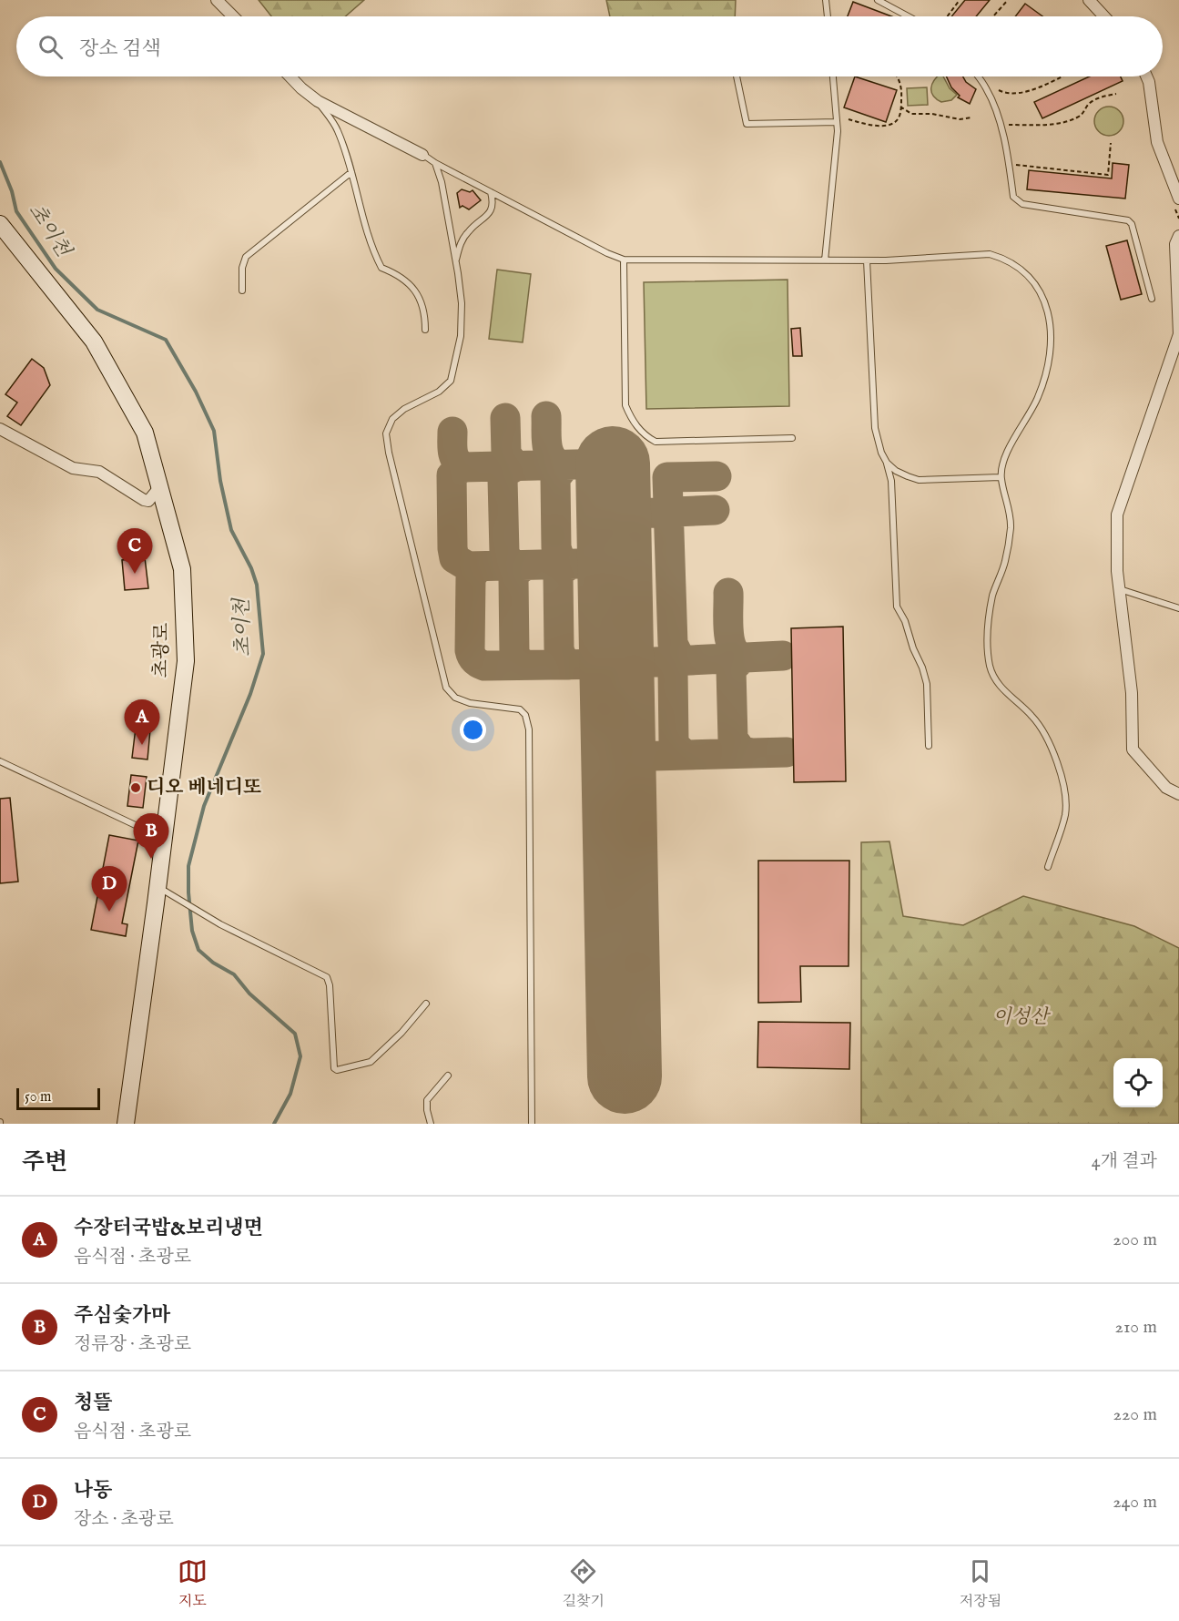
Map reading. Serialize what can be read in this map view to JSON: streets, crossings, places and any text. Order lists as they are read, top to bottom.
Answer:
{
  "streets": {
    "street": ["초광로"]
  },
  "water": ["초이천"],
  "parks": ["이성산"],
  "places": ["디오 베네디또"],
  "scale_bar": "50 m",
  "page": {
    "search": "장소 검색",
    "pins": [
      "C",
      "A",
      "B",
      "D"
    ],
    "scale": "50 m",
    "heading": ["주변", "4개 결과"],
    "list": [
      {
        "mark": "A",
        "name": "수장터국밥&보리냉면",
        "note": "음식점 · 초광로",
        "value": "200 m"
      },
      {
        "mark": "B",
        "name": "주심숯가마",
        "note": "정류장 · 초광로",
        "value": "210 m"
      },
      {
        "mark": "C",
        "name": "청뜰",
        "note": "음식점 · 초광로",
        "value": "220 m"
      },
      {
        "mark": "D",
        "name": "나동",
        "note": "장소 · 초광로",
        "value": "240 m"
      }
    ],
    "nav": ["지도", "길찾기", "저장됨"]
  }
}
